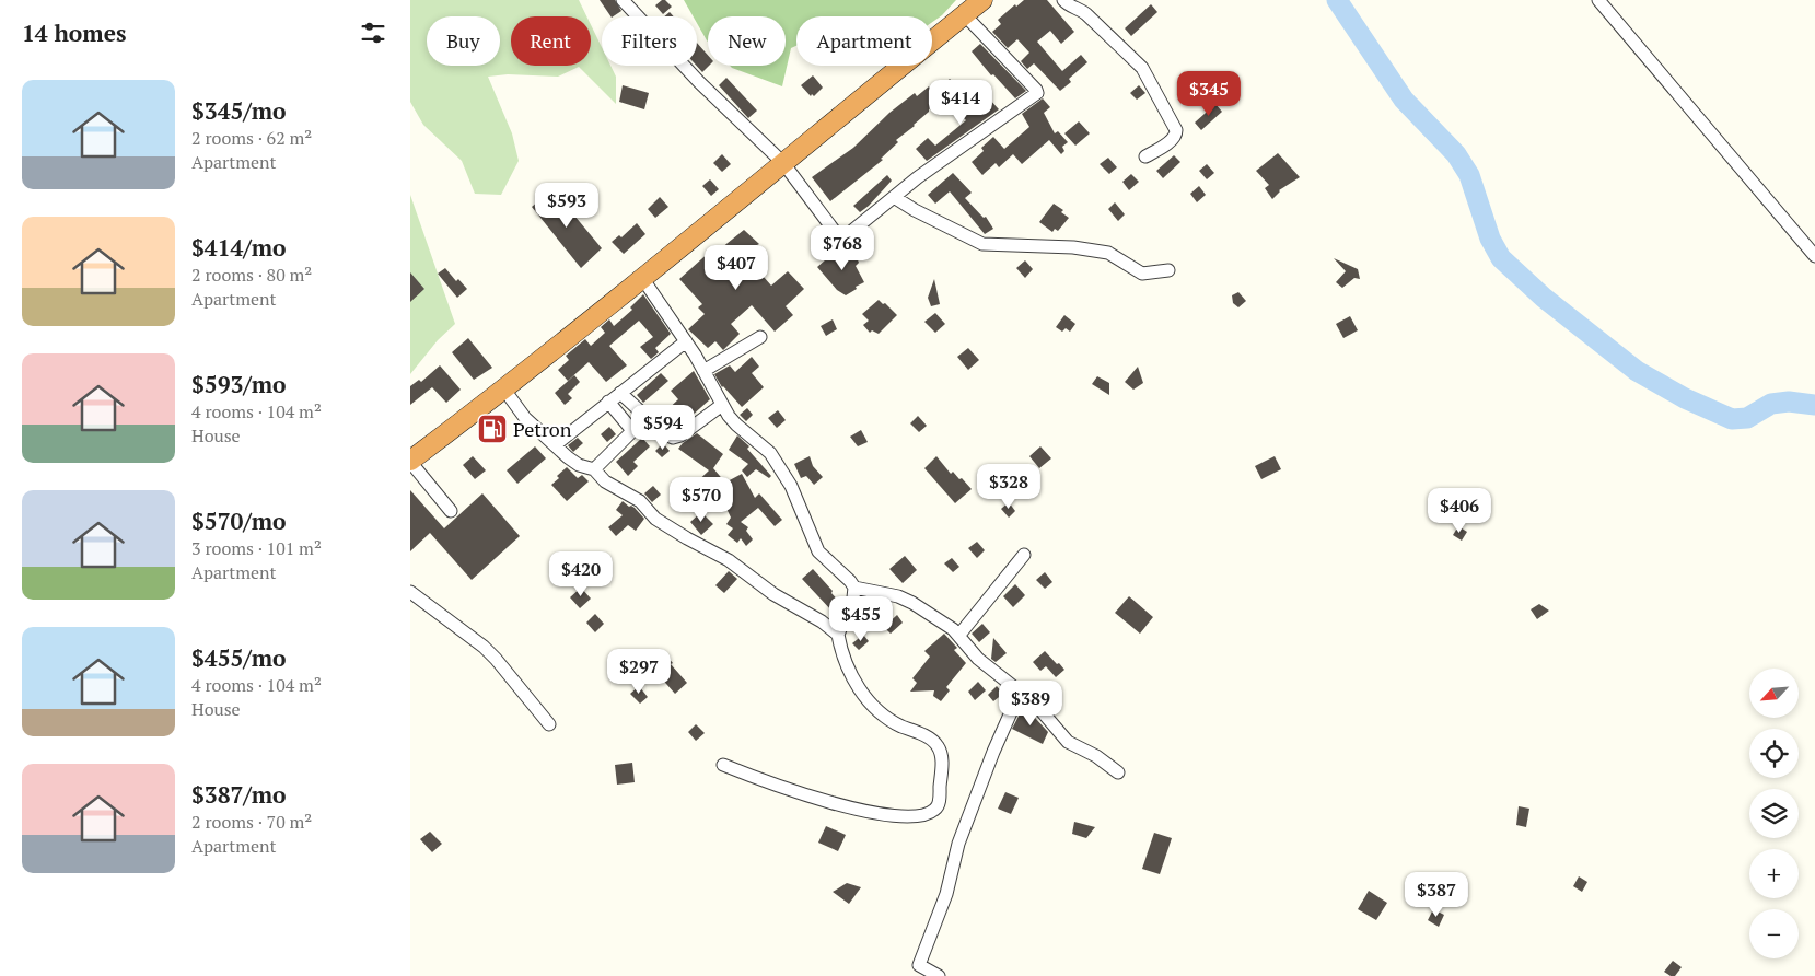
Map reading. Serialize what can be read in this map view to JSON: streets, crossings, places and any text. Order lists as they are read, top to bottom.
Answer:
{
  "places": {
    "fuel station": ["Petron"]
  },
  "north": "bottom left",
  "page": {
    "heading": "14 homes",
    "chip": [
      "Buy",
      "Rent",
      "Filters",
      "New",
      "Apartment"
    ],
    "list": [
      {
        "name": "$345/mo",
        "note": "2 rooms · 62 m² · Apartment"
      },
      {
        "name": "$414/mo",
        "note": "2 rooms · 80 m² · Apartment"
      },
      {
        "name": "$593/mo",
        "note": "4 rooms · 104 m² · House"
      },
      {
        "name": "$570/mo",
        "note": "3 rooms · 101 m² · Apartment"
      },
      {
        "name": "$455/mo",
        "note": "4 rooms · 104 m² · House"
      },
      {
        "name": "$387/mo",
        "note": "2 rooms · 70 m² · Apartment"
      }
    ],
    "price": [
      "$345",
      "$414",
      "$593",
      "$768",
      "$407",
      "$594",
      "$328",
      "$570",
      "$406",
      "$420",
      "$455",
      "$297",
      "$389",
      "$387"
    ],
    "map_buttons": ["+", "−"]
  }
}
